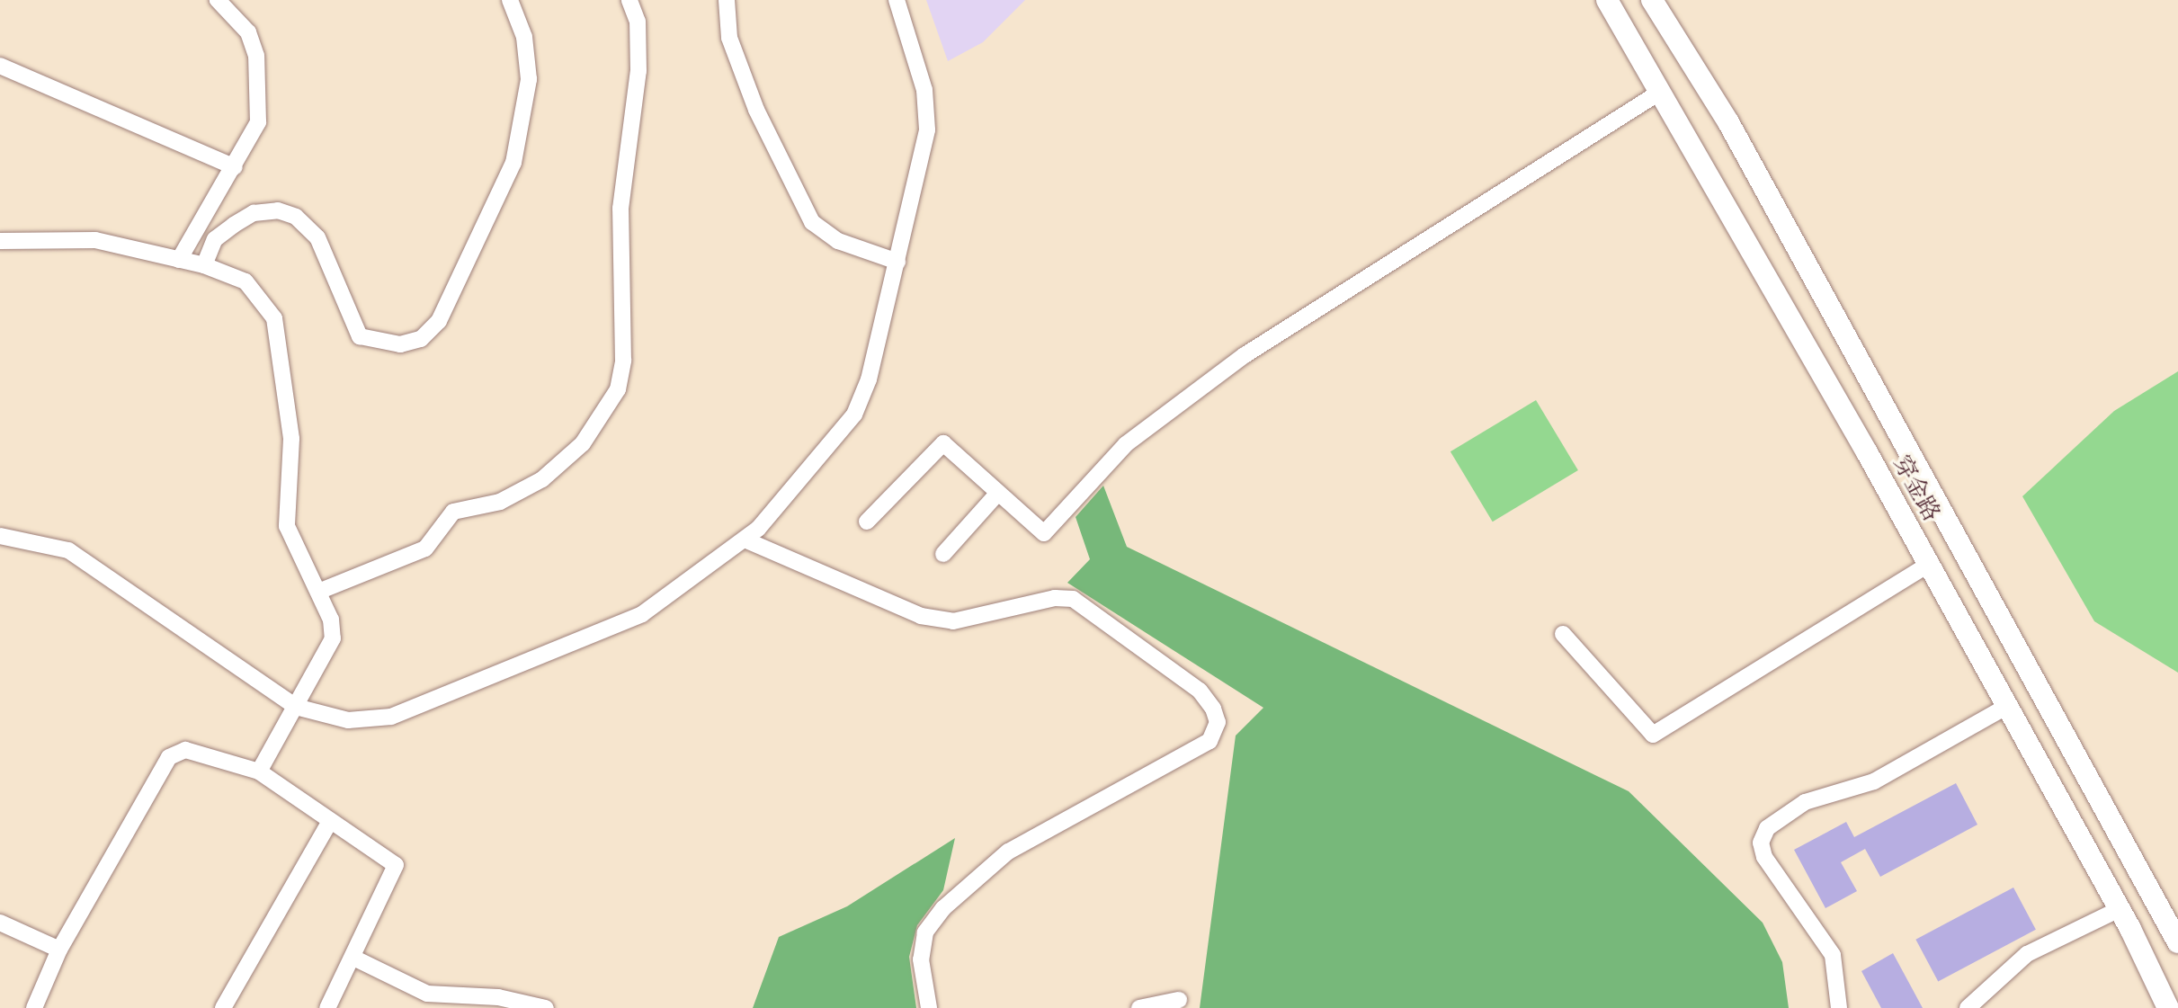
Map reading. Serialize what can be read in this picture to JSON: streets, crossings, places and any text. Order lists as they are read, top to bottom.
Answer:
{
  "streets": {
    "main road": ["穿金路"]
  }
}
